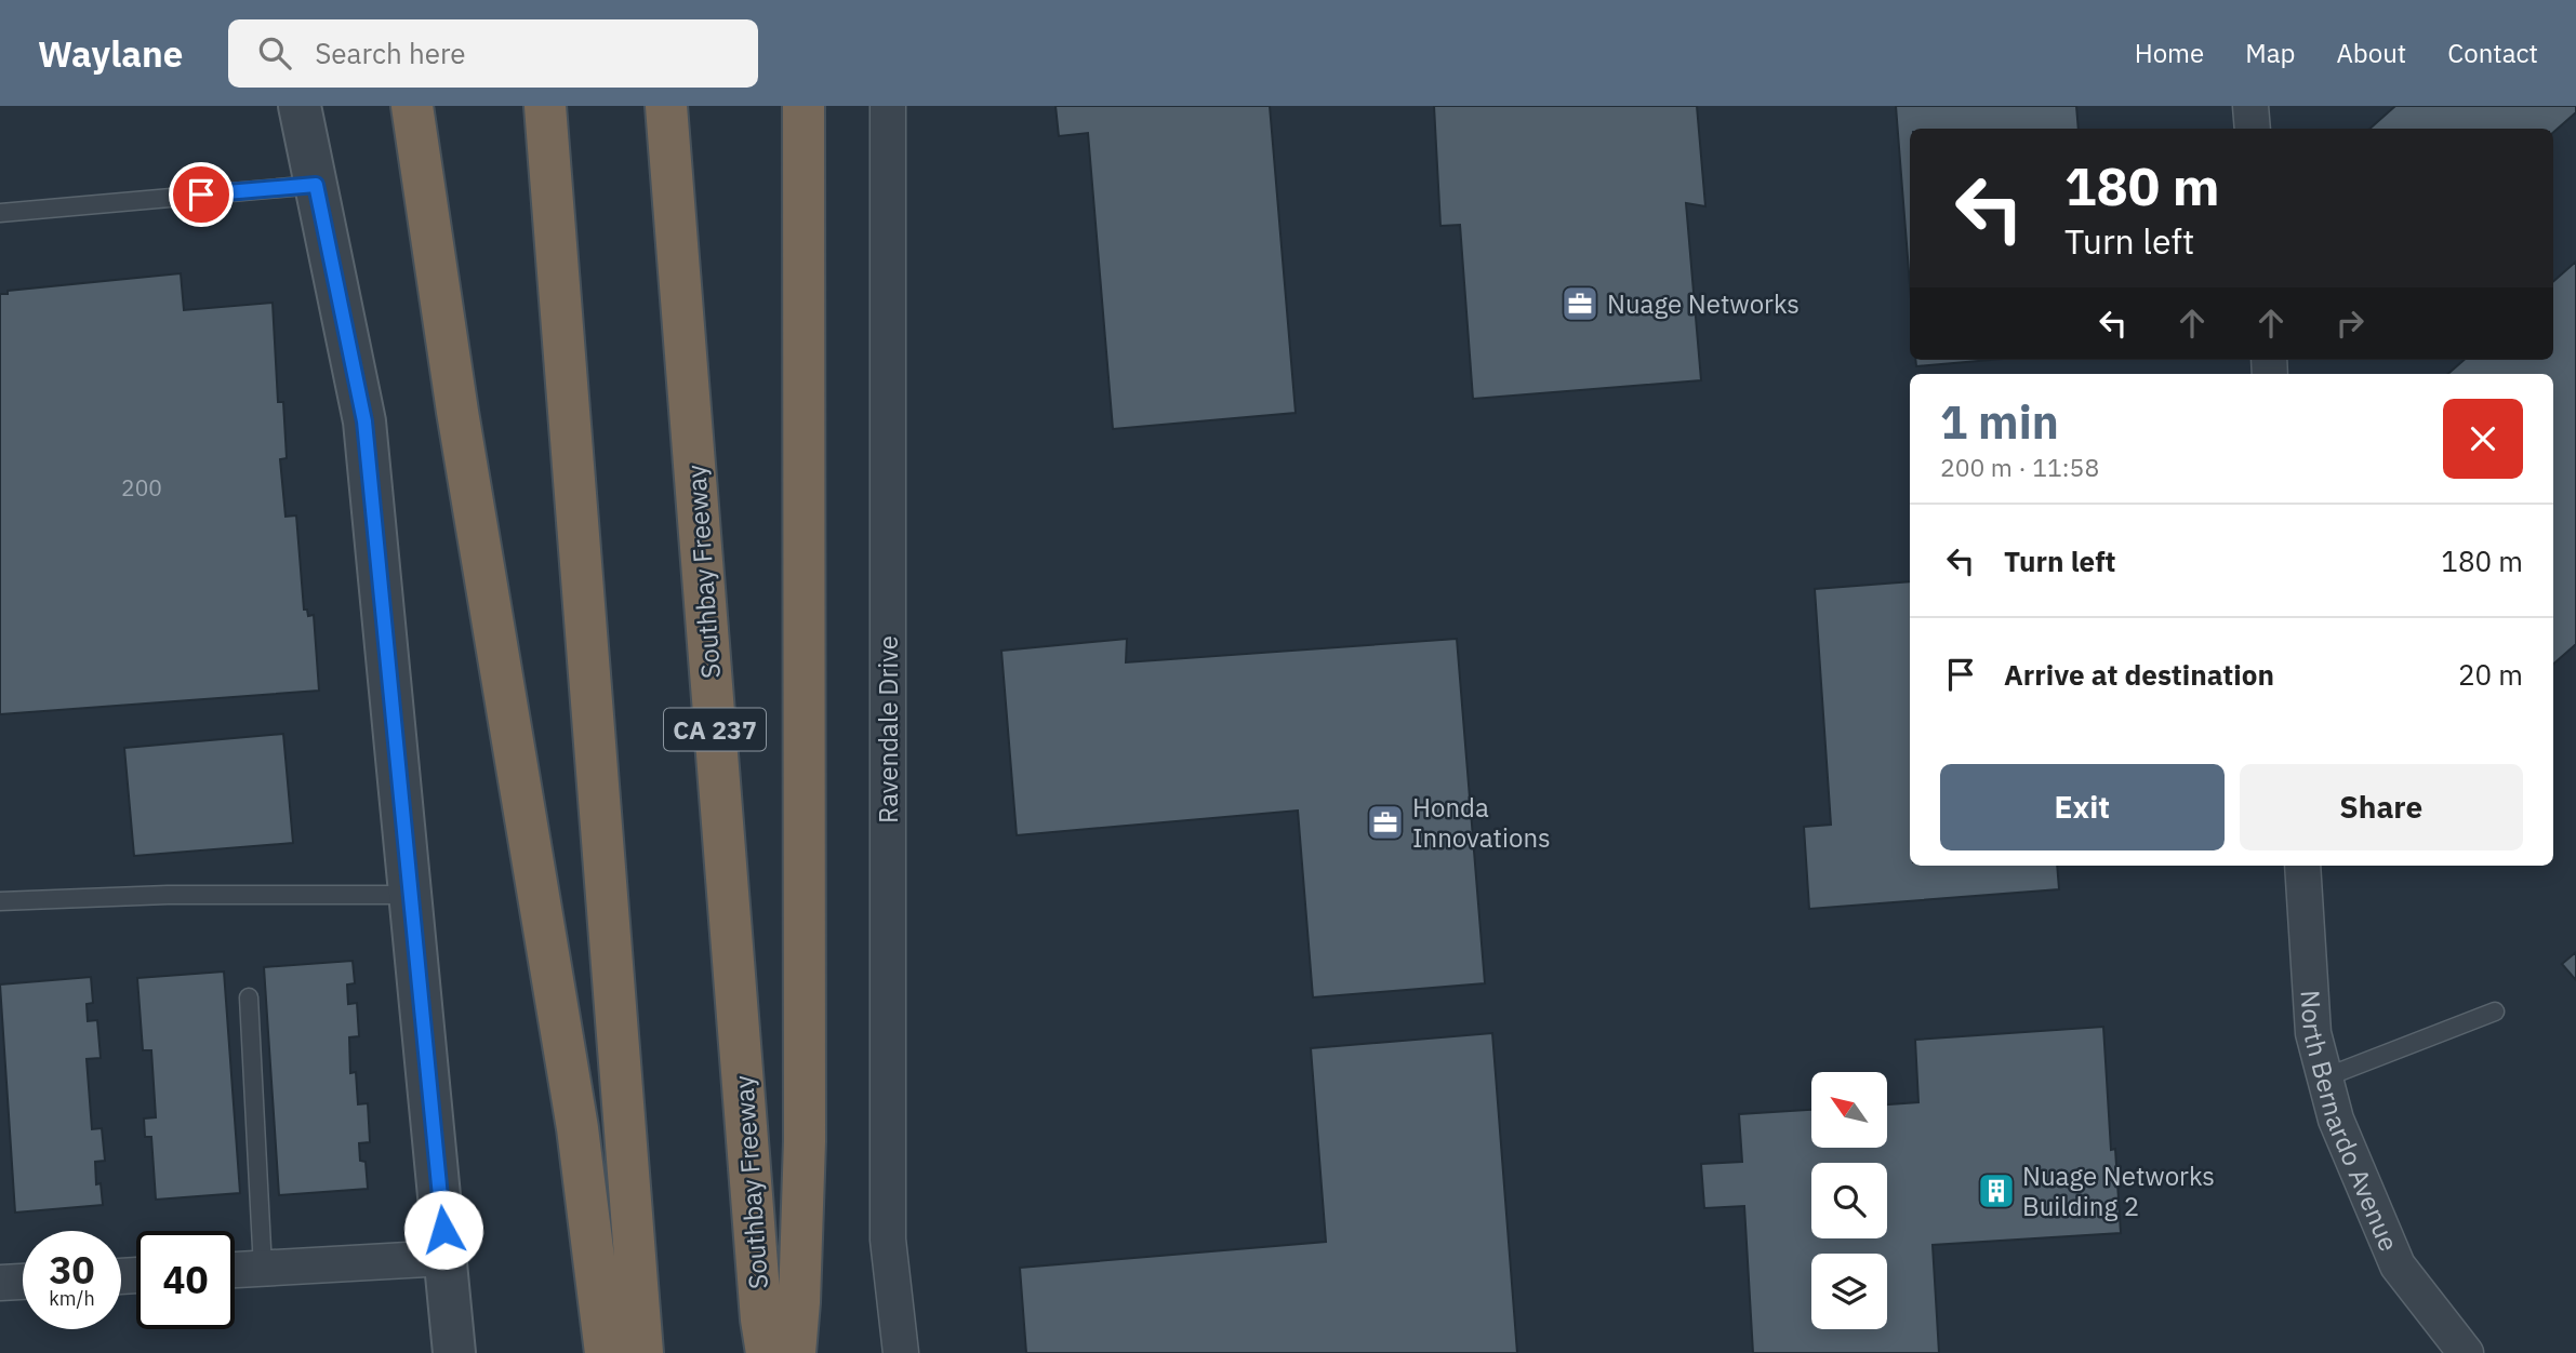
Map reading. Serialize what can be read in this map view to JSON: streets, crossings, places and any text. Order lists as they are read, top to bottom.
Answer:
{
  "streets": {
    "highway": ["Southbay Freeway", "CA 237"],
    "street": ["Ravendale Drive", "North Bernardo Avenue"]
  },
  "places": {
    "office": ["Nuage Networks", "Honda Innovations"],
    "building": ["Nuage Networks Building 2"]
  },
  "house_numbers": ["200"],
  "north": "top left",
  "page": {
    "header": "Waylane",
    "search": "Search here",
    "nav": [
      "Home",
      "Map",
      "About",
      "Contact"
    ],
    "turn": ["180 m", "Turn left"],
    "heading": ["1 min", "200 m · 11:58"],
    "list": [
      {
        "name": "Turn left",
        "value": "180 m"
      },
      {
        "name": "Arrive at destination",
        "value": "20 m"
      }
    ],
    "buttons": ["Exit", "Share"],
    "speed": "30 km/h",
    "limit": "40"
  }
}
